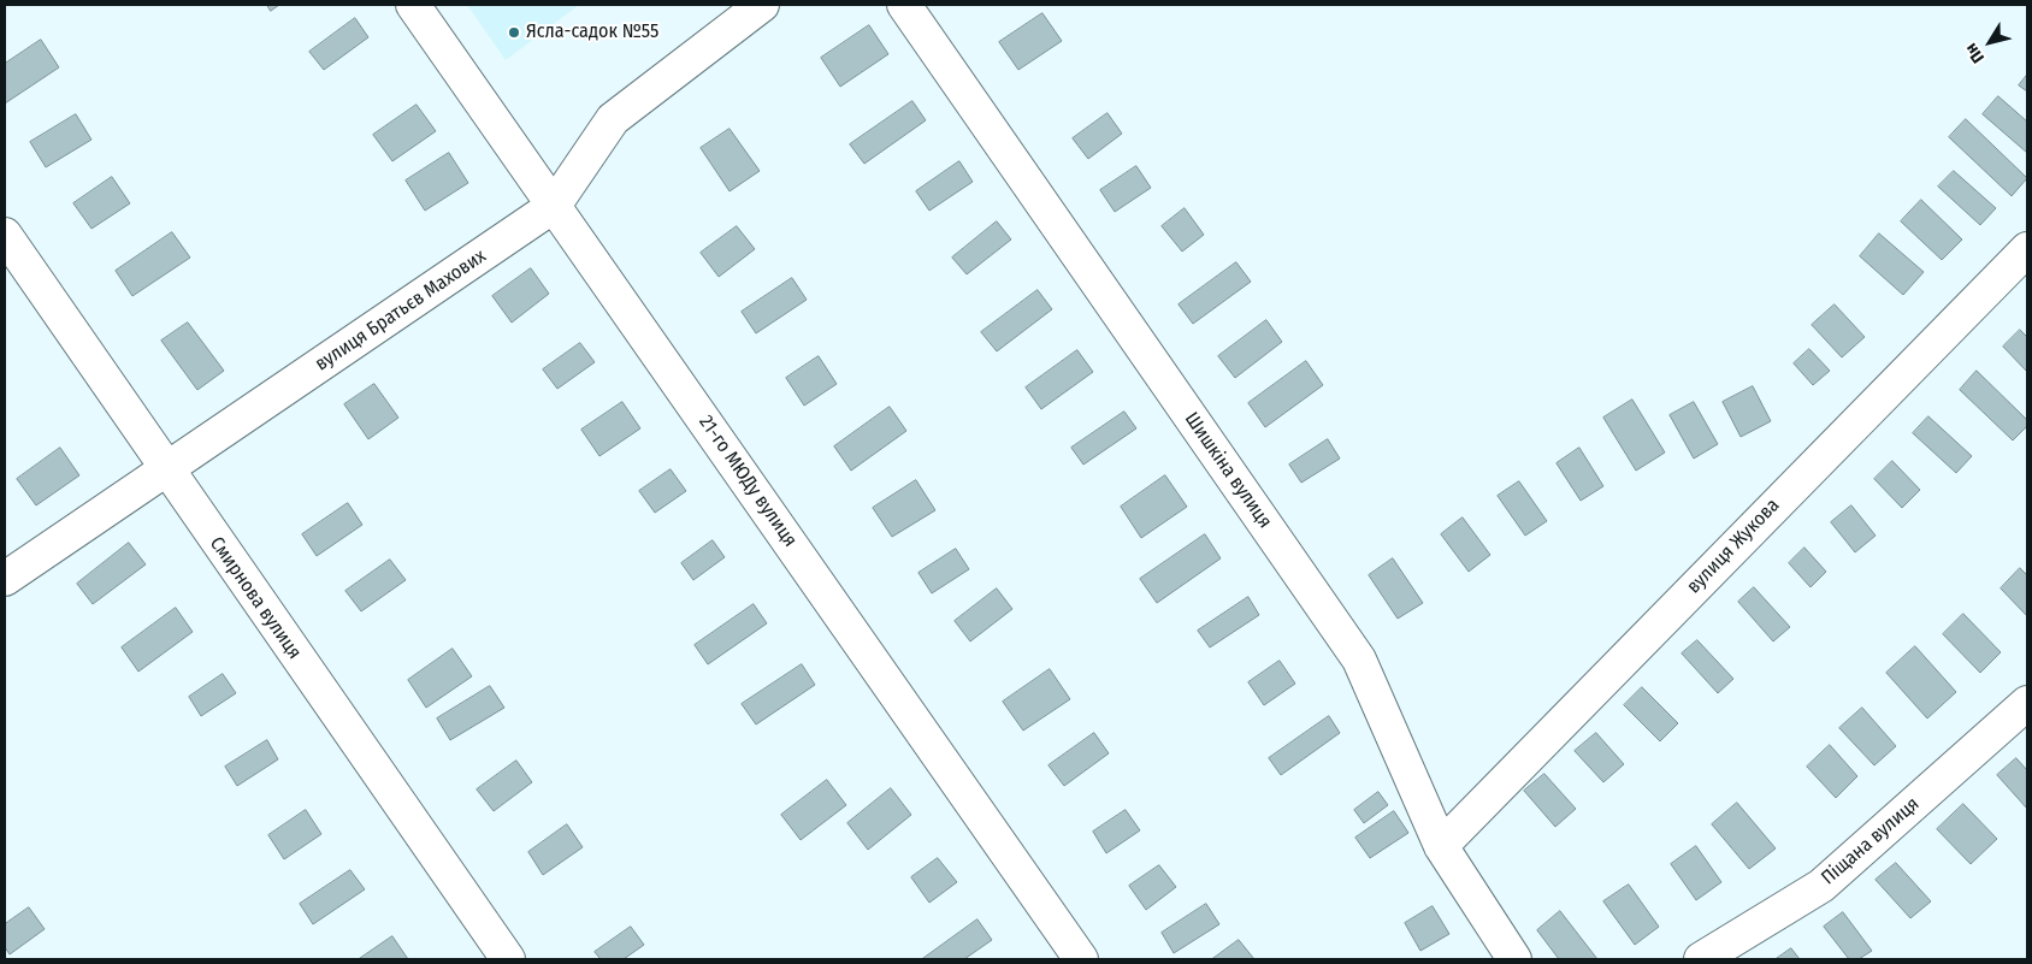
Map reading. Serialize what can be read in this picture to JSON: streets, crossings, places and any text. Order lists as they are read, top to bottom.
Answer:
{
  "streets": {
    "street": [
      "вулиця Братьєв Махових",
      "Шишкіна вулиця",
      "21-го МЮДу вулиця",
      "вулиця Жукова",
      "Смирнова вулиця",
      "Піщана вулиця"
    ]
  },
  "crossings": [
    ["вулиця Братьєв Махових", "21-го МЮДу вулиця"],
    ["вулиця Братьєв Махових", "Смирнова вулиця"],
    ["Шишкіна вулиця", "вулиця Жукова"]
  ],
  "places": ["Ясла-садок №55"],
  "north": "bottom left"
}
